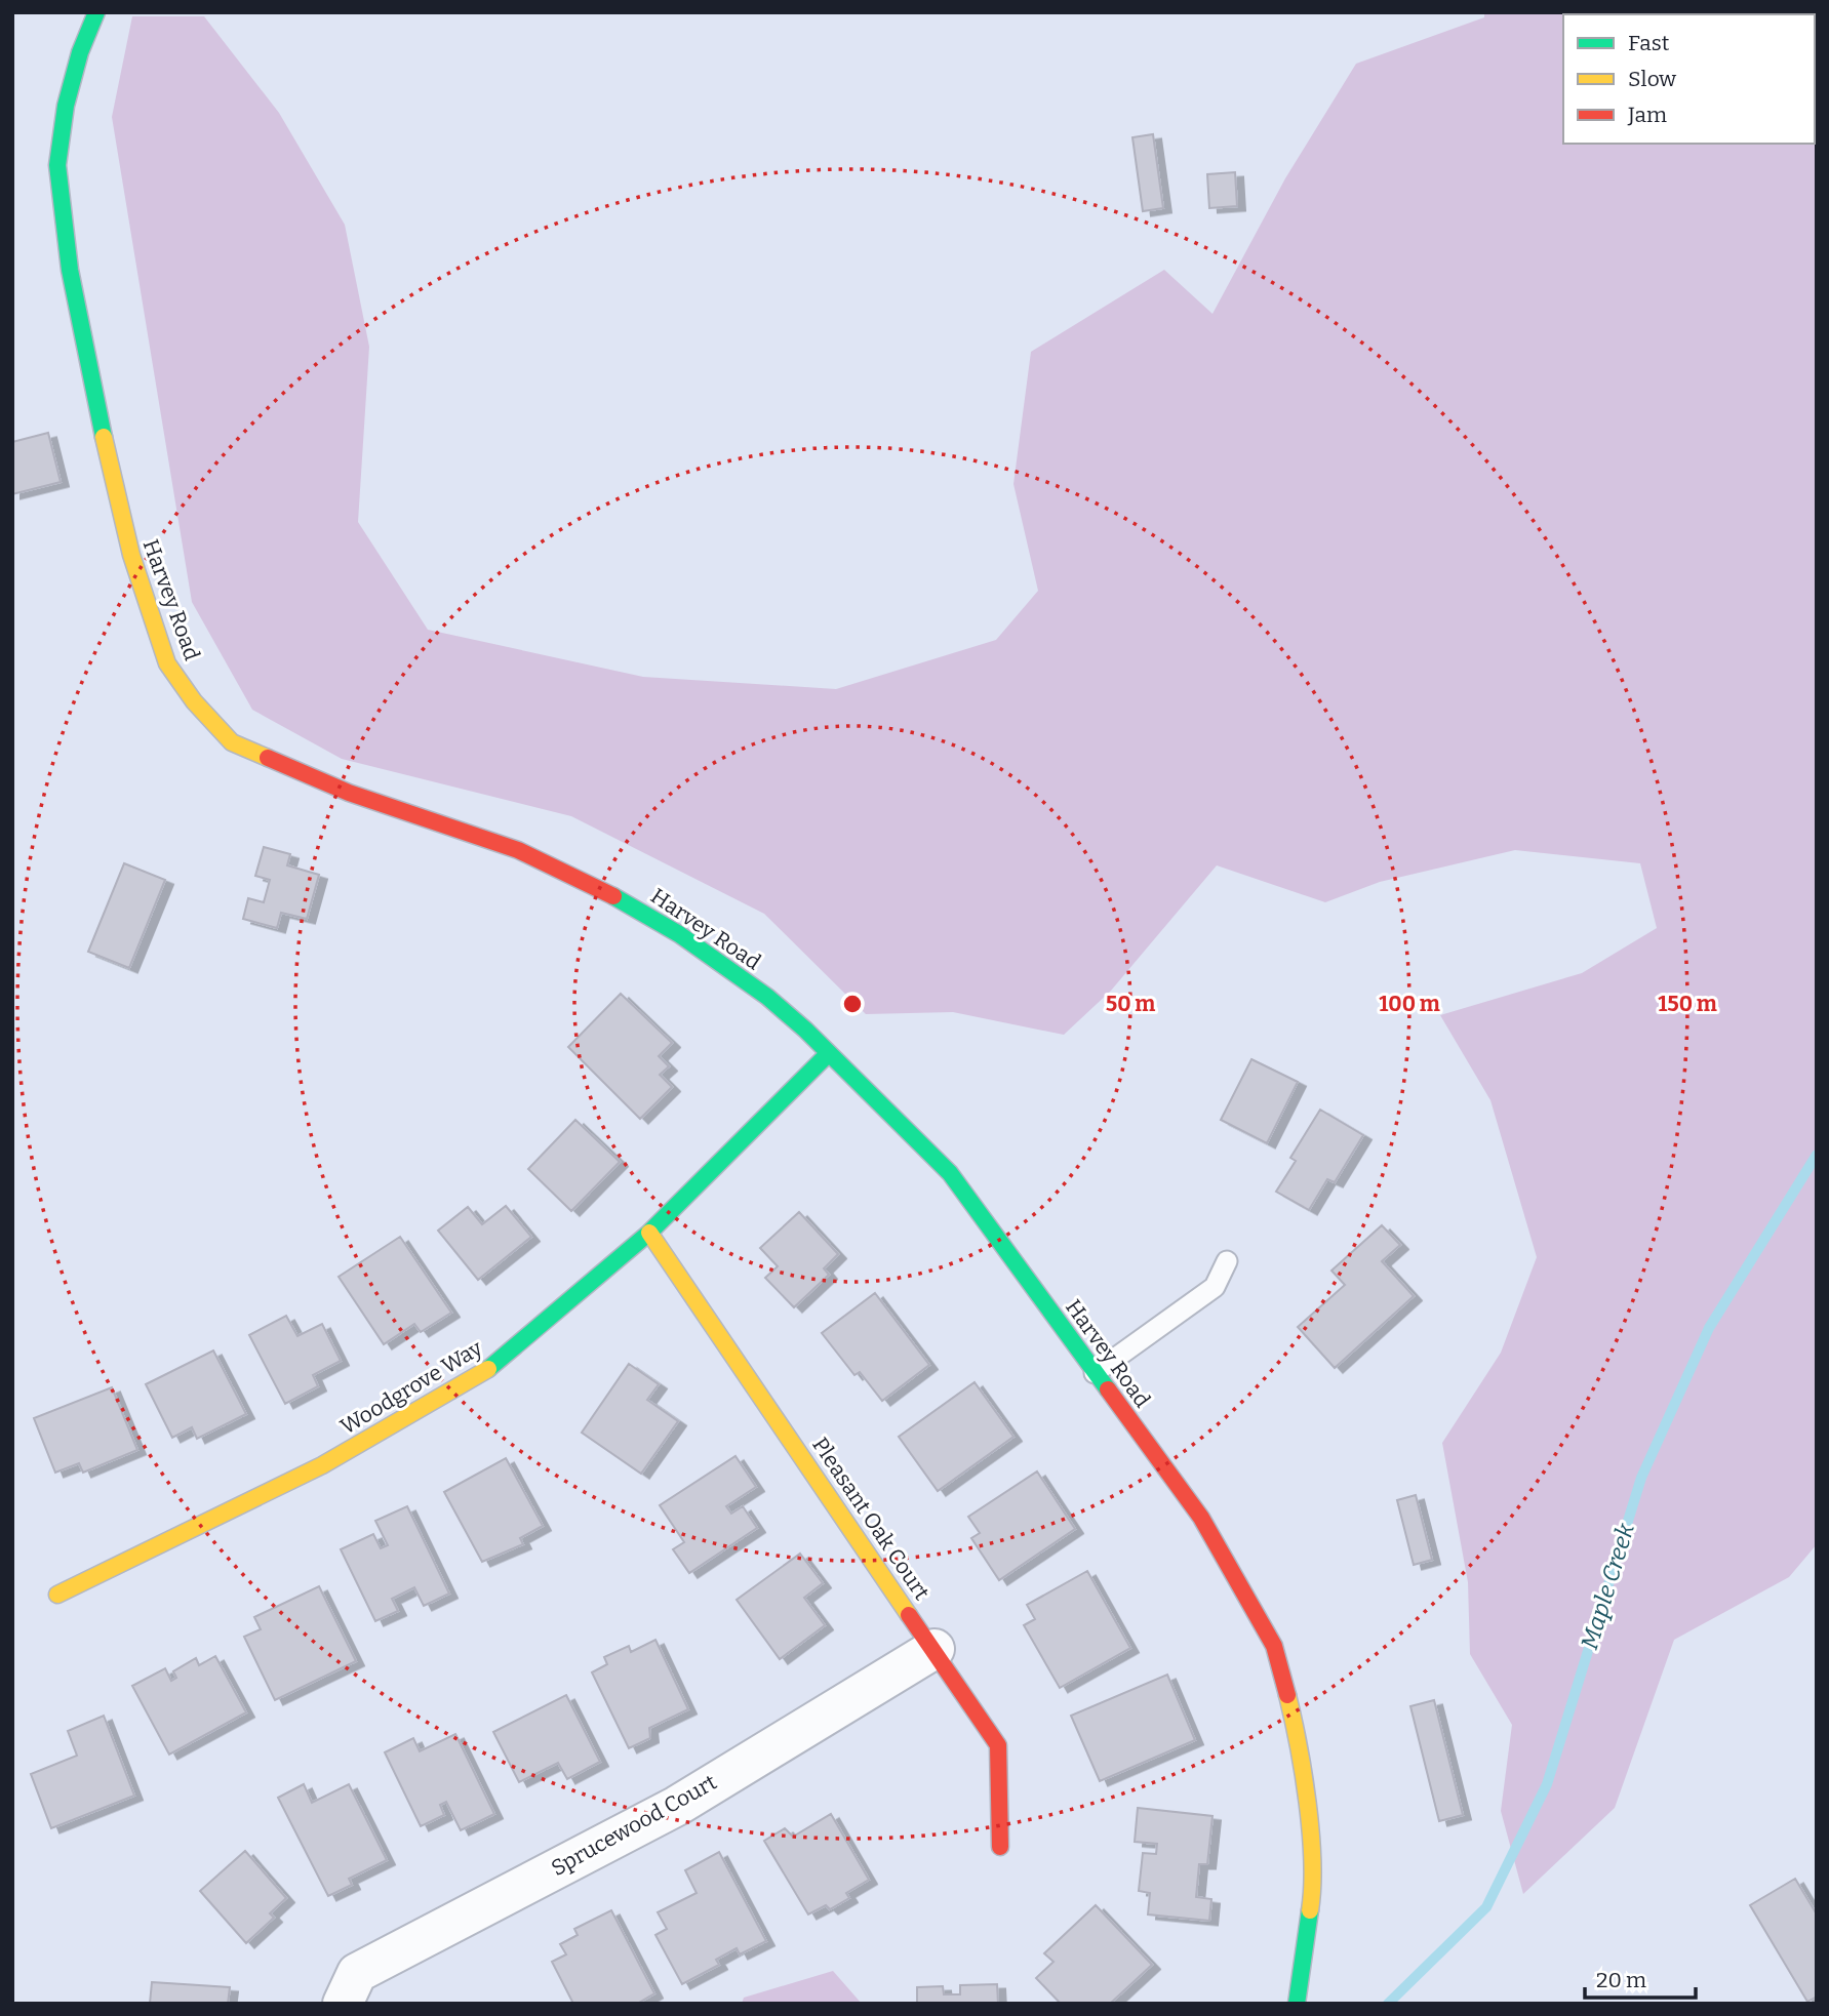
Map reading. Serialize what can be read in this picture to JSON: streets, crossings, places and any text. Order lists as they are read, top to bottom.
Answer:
{
  "streets": {
    "street": [
      "Harvey Road",
      "Woodgrove Way",
      "Pleasant Oak Court",
      "Sprucewood Court"
    ]
  },
  "crossings": [
    ["Harvey Road", "Woodgrove Way"],
    ["Woodgrove Way", "Pleasant Oak Court"],
    ["Pleasant Oak Court", "Sprucewood Court"]
  ],
  "water": ["Maple Creek"],
  "legend": ["Fast", "Slow", "Jam"],
  "scale_bar": "20 m",
  "rings": ["50 m", "100 m", "150 m"]
}
